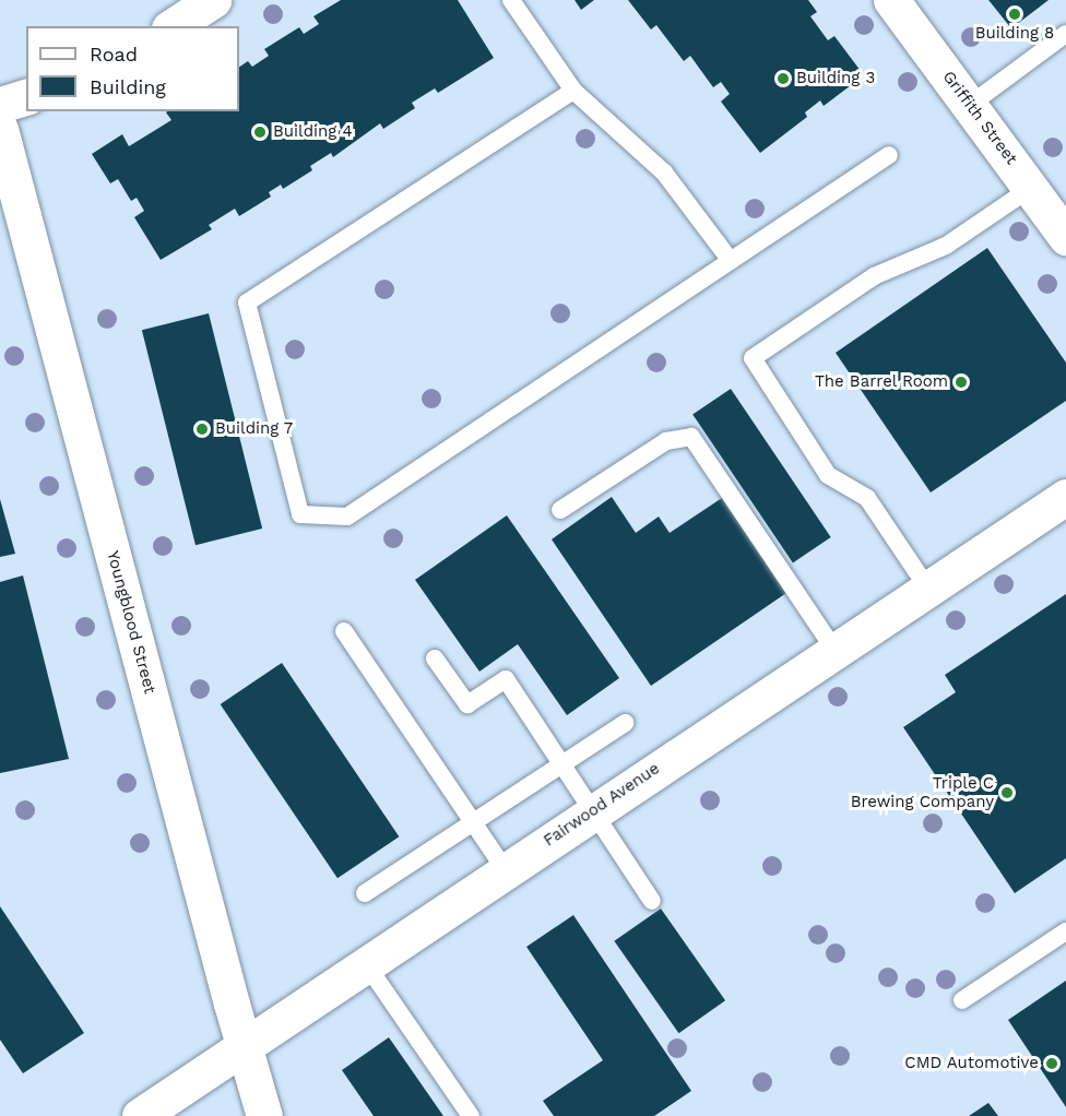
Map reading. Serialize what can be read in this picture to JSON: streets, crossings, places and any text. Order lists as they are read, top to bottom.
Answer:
{
  "streets": {
    "street": ["Griffith Street", "Youngblood Street", "Fairwood Avenue"]
  },
  "crossings": [
    ["Youngblood Street", "Fairwood Avenue"]
  ],
  "places": [
    "Building 8",
    "Building 3",
    "Building 4",
    "The Barrel Room",
    "Building 7",
    "Triple C Brewing Company",
    "CMD Automotive"
  ],
  "legend": ["Road", "Building"]
}
